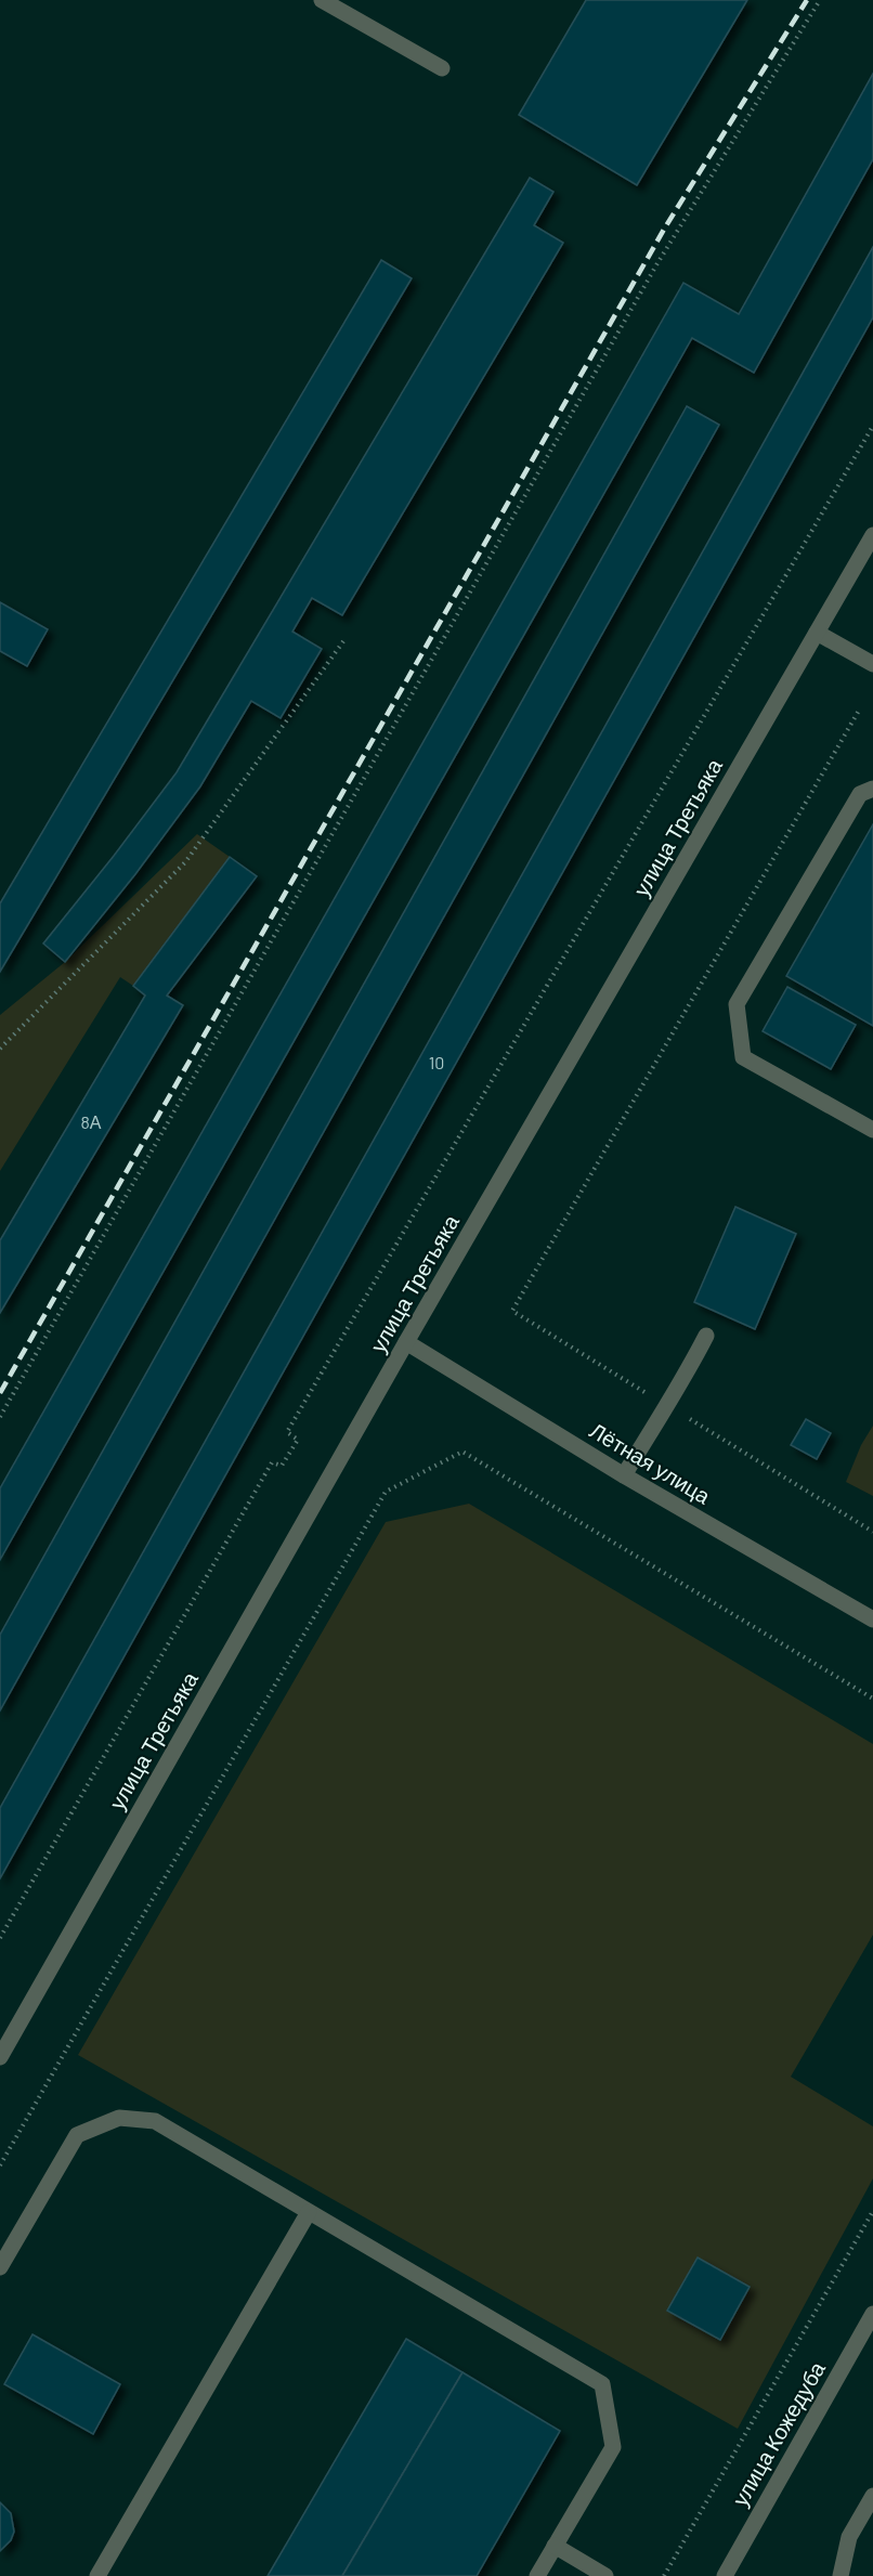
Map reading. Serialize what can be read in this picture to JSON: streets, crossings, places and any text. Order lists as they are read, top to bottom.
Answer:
{
  "streets": {
    "street": ["улица Третьяка", "Лётная улица", "улица Кожедуба"]
  },
  "crossings": [
    ["улица Третьяка", "Лётная улица"]
  ],
  "house_numbers": ["10", "8А"]
}
